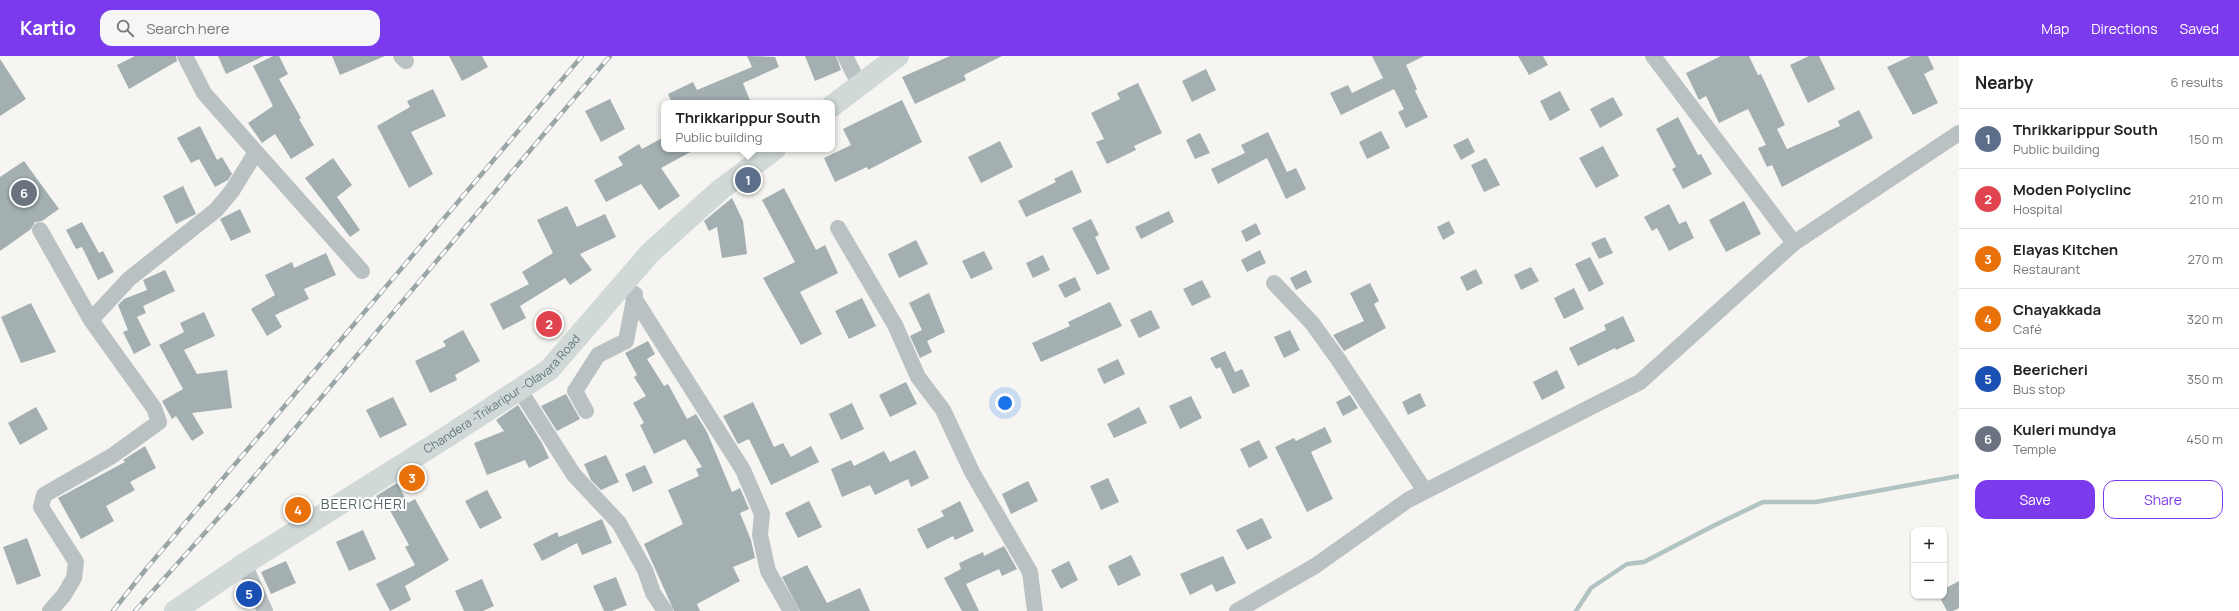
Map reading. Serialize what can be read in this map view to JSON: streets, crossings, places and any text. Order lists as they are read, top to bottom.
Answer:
{
  "streets": {
    "main road": ["Chandera -Trikaripur -Olavara Road"]
  },
  "districts": ["BEERICHERI"],
  "page": {
    "header": "Kartio",
    "search": "Search here",
    "nav": ["Map", "Directions", "Saved"],
    "heading": ["Nearby", "6 results"],
    "popup": ["Thrikkarippur South", "Public building"],
    "list": [
      {
        "mark": "1",
        "name": "Thrikkarippur South",
        "note": "Public building",
        "value": "150 m"
      },
      {
        "mark": "2",
        "name": "Moden Polyclinc",
        "note": "Hospital",
        "value": "210 m"
      },
      {
        "mark": "3",
        "name": "Elayas Kitchen",
        "note": "Restaurant",
        "value": "270 m"
      },
      {
        "mark": "4",
        "name": "Chayakkada",
        "note": "Café",
        "value": "320 m"
      },
      {
        "mark": "5",
        "name": "Beericheri",
        "note": "Bus stop",
        "value": "350 m"
      },
      {
        "mark": "6",
        "name": "Kuleri mundya",
        "note": "Temple",
        "value": "450 m"
      }
    ],
    "pins": [
      "1",
      "6",
      "2",
      "3",
      "4",
      "5"
    ],
    "buttons": ["Save", "Share"],
    "map_buttons": ["+", "−"]
  }
}
